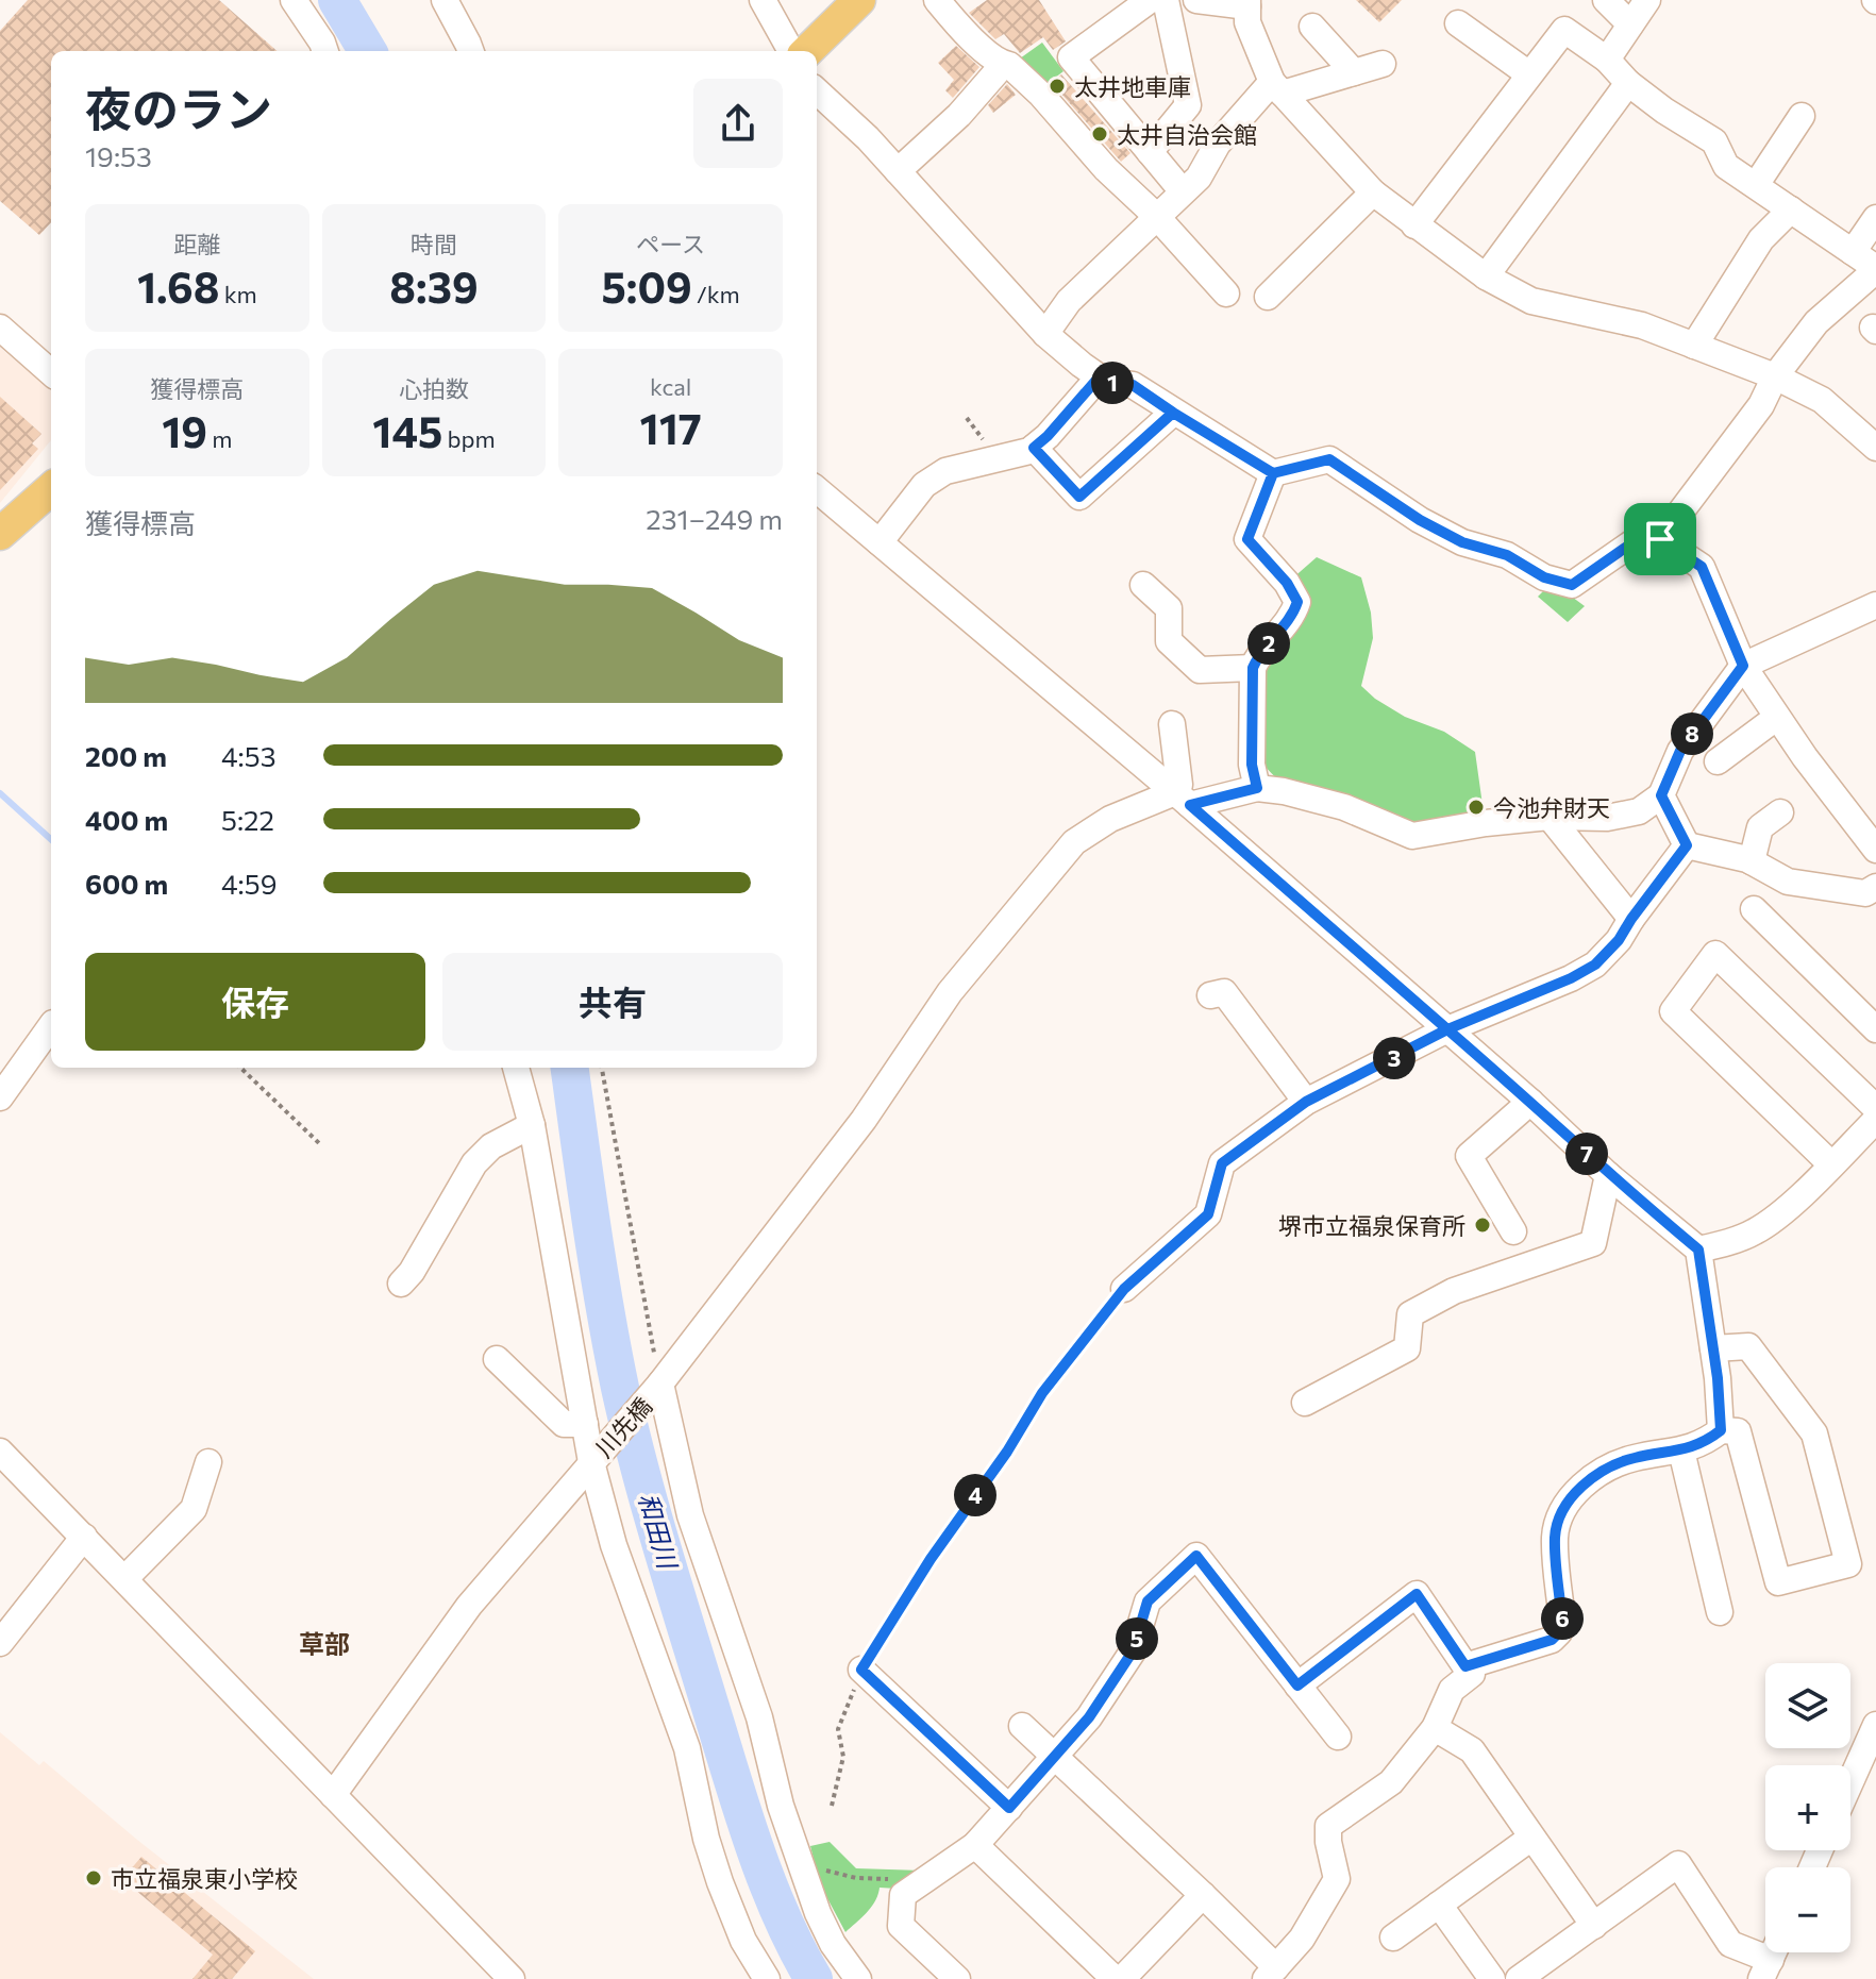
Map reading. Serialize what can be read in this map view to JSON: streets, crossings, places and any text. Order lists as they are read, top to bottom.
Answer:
{
  "streets": {
    "street": ["川先橋"]
  },
  "districts": ["草部"],
  "water": ["和田川"],
  "places": [
    "太井地車庫",
    "太井自治会館",
    "今池弁財天",
    "堺市立福泉保育所",
    "市立福泉東小学校"
  ],
  "page": {
    "heading": ["夜のラン", "19:53"],
    "stats": [
      ["距離", "1.68 km"],
      ["時間", "8:39"],
      ["ペース", "5:09 /km"],
      ["獲得標高", "19 m"],
      ["心拍数", "145 bpm"],
      ["kcal", "117"]
    ],
    "pins": [
      "1",
      "2",
      "8",
      "3",
      "7",
      "4",
      "6",
      "5"
    ],
    "chart": ["獲得標高", "231–249 m"],
    "list": [
      {
        "name": "200 m",
        "note": "4:53"
      },
      {
        "name": "400 m",
        "note": "5:22"
      },
      {
        "name": "600 m",
        "note": "4:59"
      }
    ],
    "buttons": ["保存", "共有"],
    "map_buttons": ["+", "−"]
  }
}
